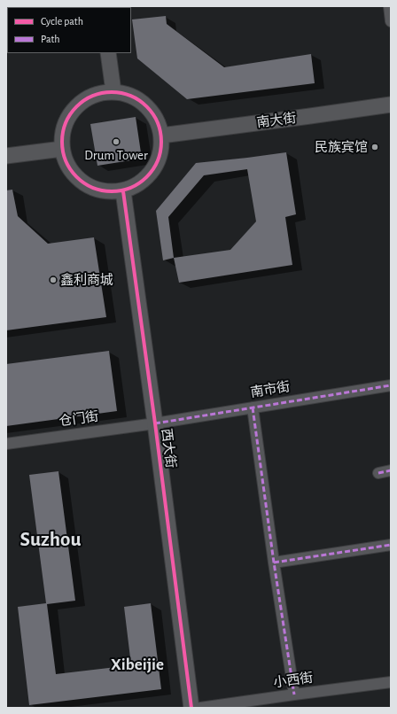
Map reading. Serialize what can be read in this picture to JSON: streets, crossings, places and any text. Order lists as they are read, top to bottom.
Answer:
{
  "streets": {
    "street": [
      "南大街",
      "南市街",
      "仓门街",
      "西大街",
      "小西街"
    ]
  },
  "crossings": [
    ["南大街", "西大街"],
    ["南市街", "仓门街"],
    ["南市街", "西大街"],
    ["仓门街", "西大街"]
  ],
  "districts": ["Suzhou", "Xibeijie"],
  "places": ["Drum Tower", "民族宾馆", "鑫利商城"],
  "legend": ["Cycle path", "Path"]
}
